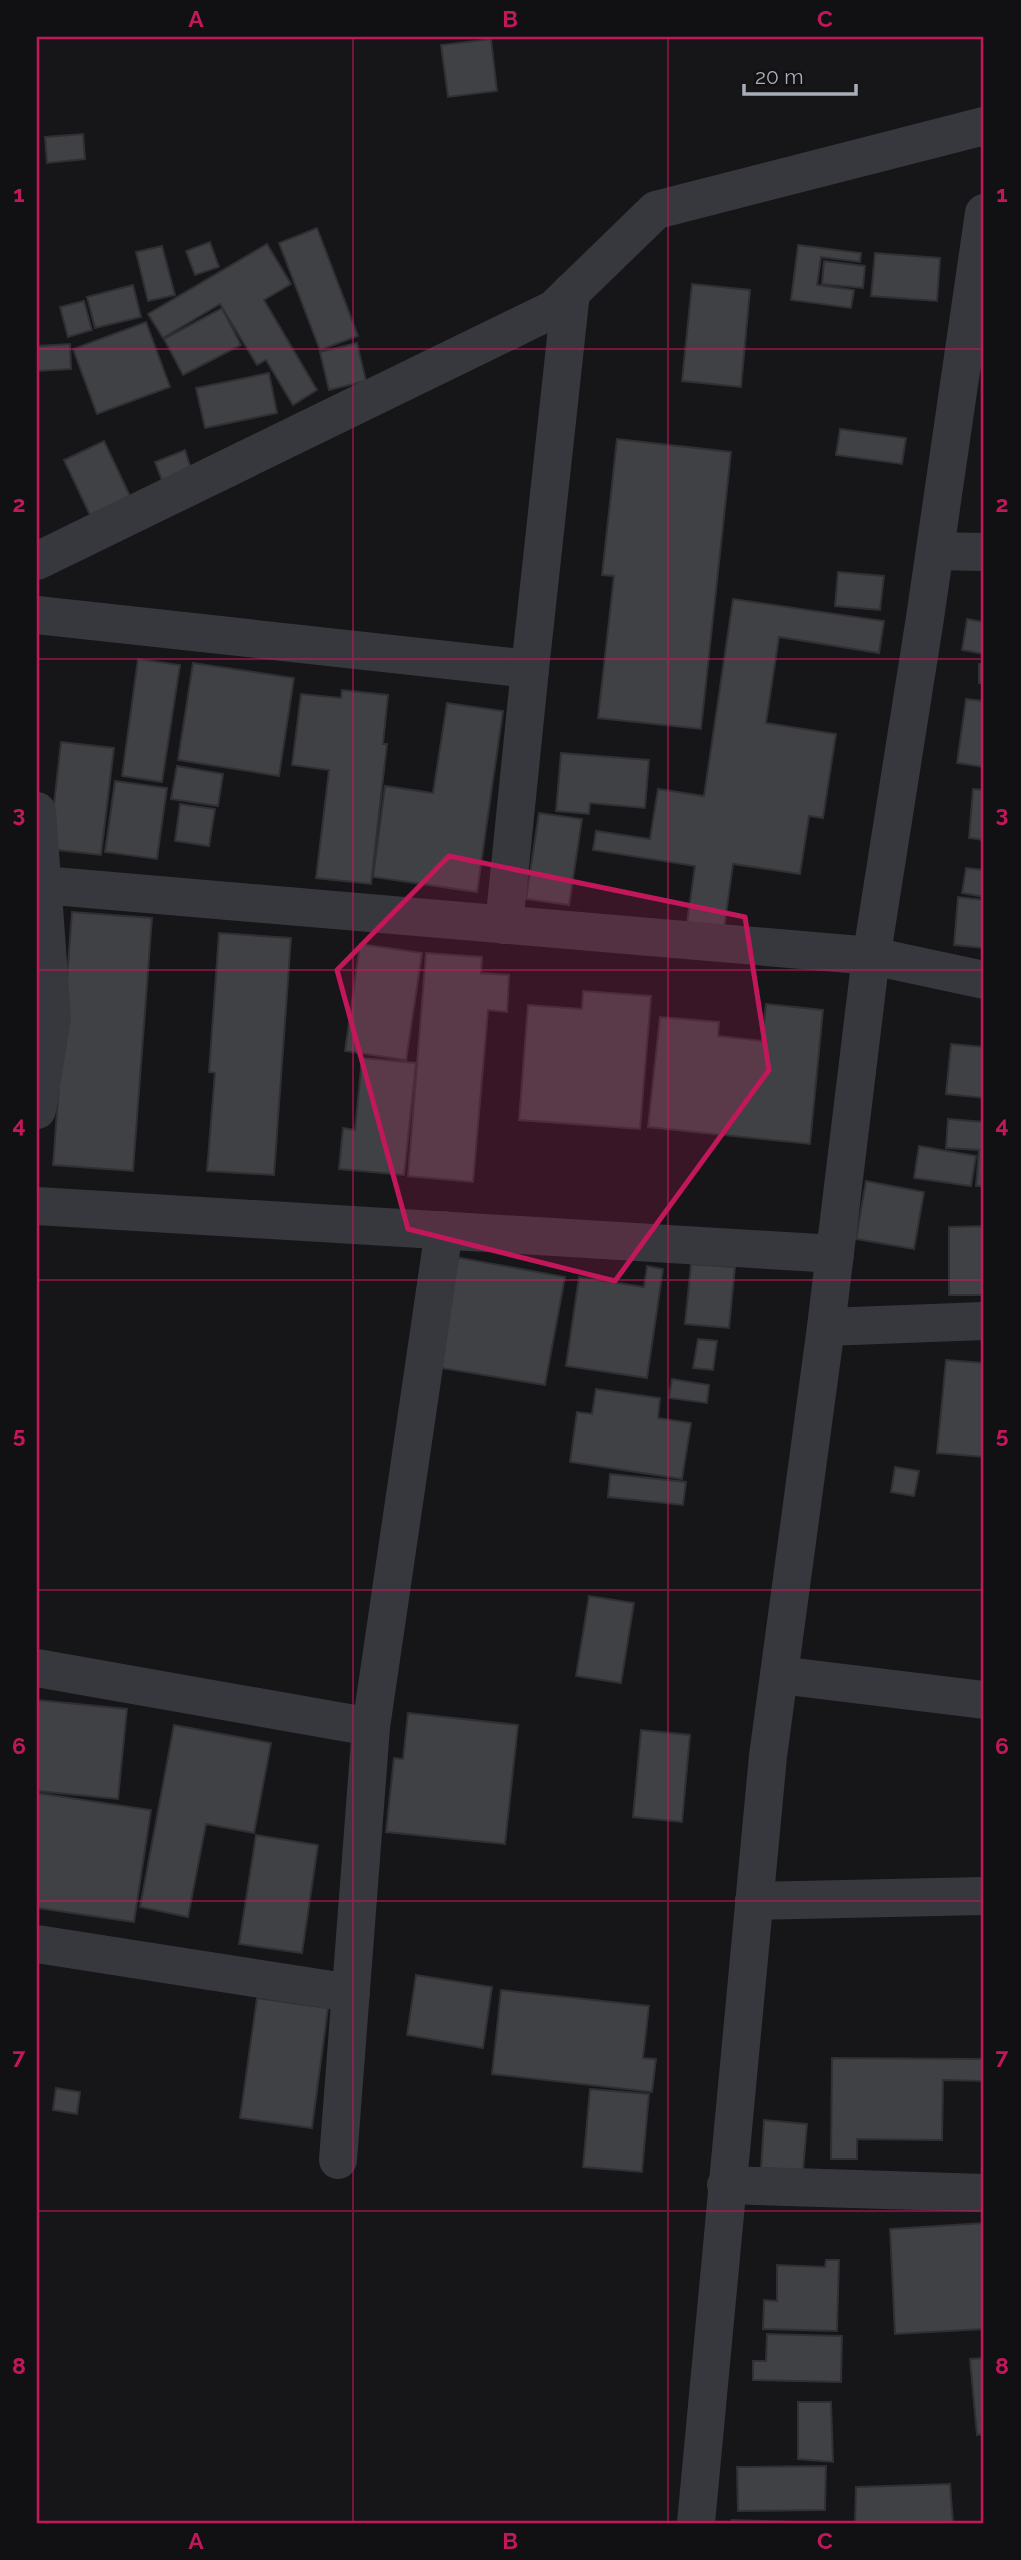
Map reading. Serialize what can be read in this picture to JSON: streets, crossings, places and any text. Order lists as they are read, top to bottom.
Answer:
{
  "scale_bar": "20 m",
  "grid": {
    "columns": ["A", "B", "C"],
    "rows": [
      "1",
      "2",
      "3",
      "4",
      "5",
      "6",
      "7",
      "8"
    ]
  }
}
